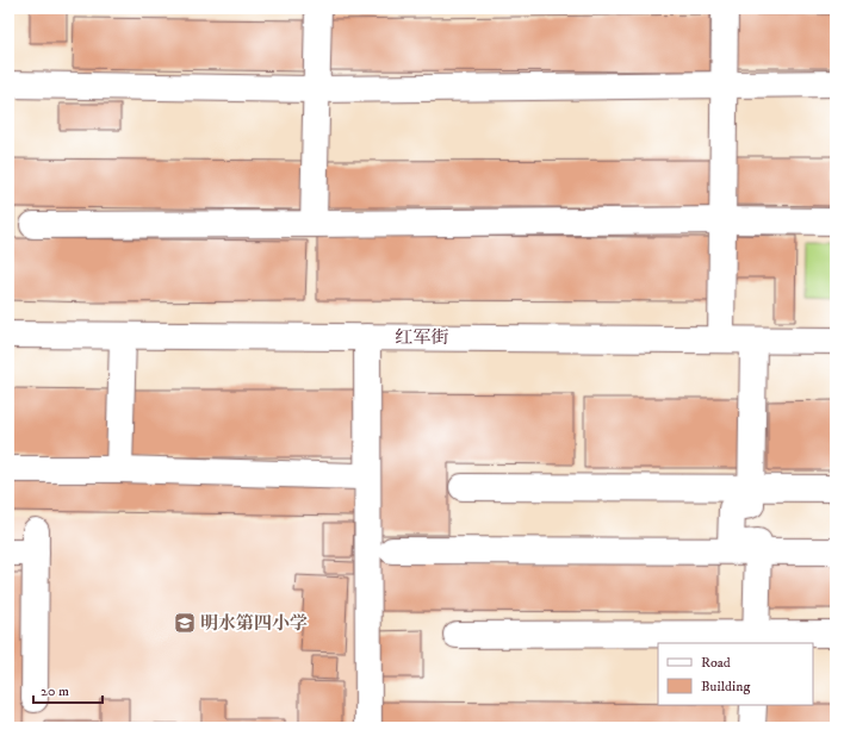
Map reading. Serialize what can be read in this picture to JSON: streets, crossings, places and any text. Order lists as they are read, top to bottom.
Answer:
{
  "streets": {
    "street": ["红军街"]
  },
  "places": {
    "school or university": ["明水第四小学"]
  },
  "legend": ["Road", "Building"],
  "scale_bar": "20 m"
}
